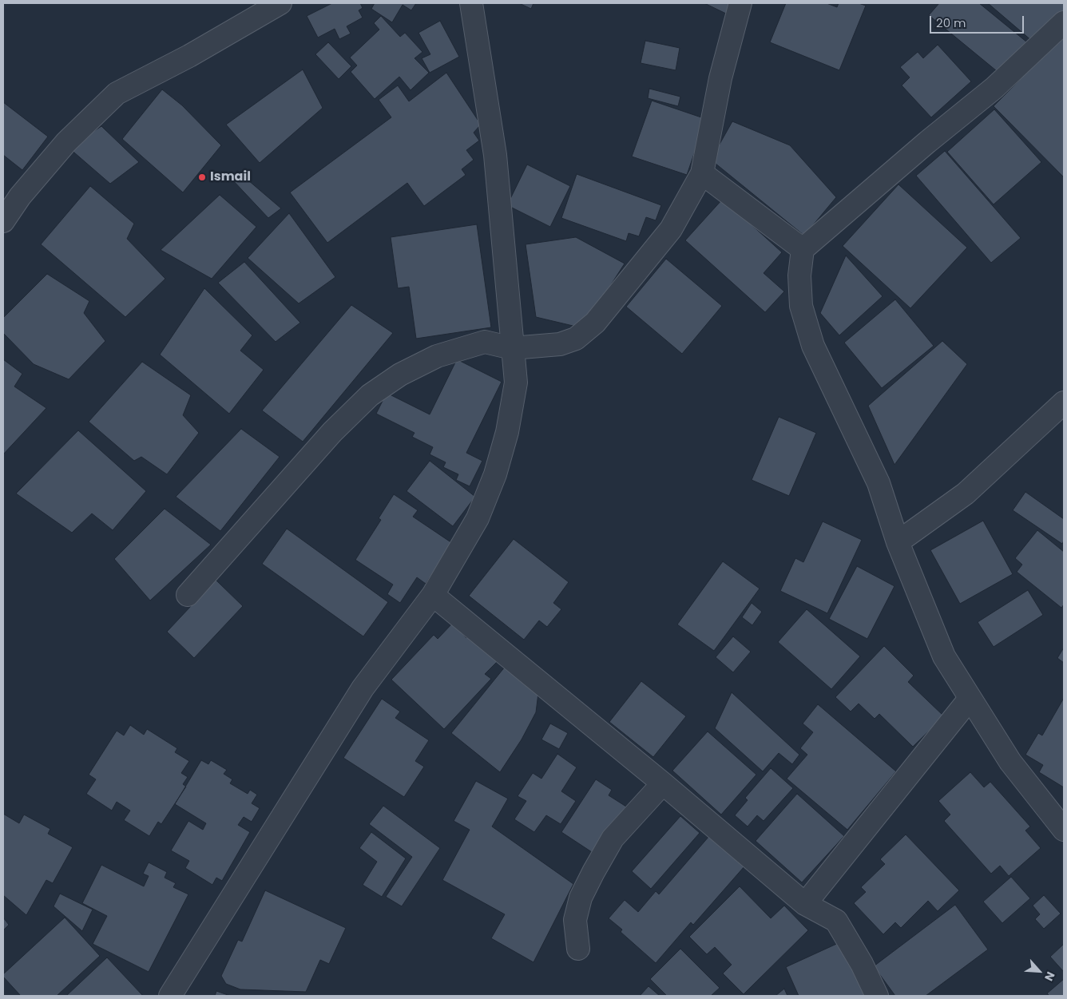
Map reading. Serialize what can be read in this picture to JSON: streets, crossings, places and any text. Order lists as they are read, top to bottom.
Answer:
{
  "places": ["Ismail"],
  "scale_bar": "20 m",
  "north": "bottom right"
}
